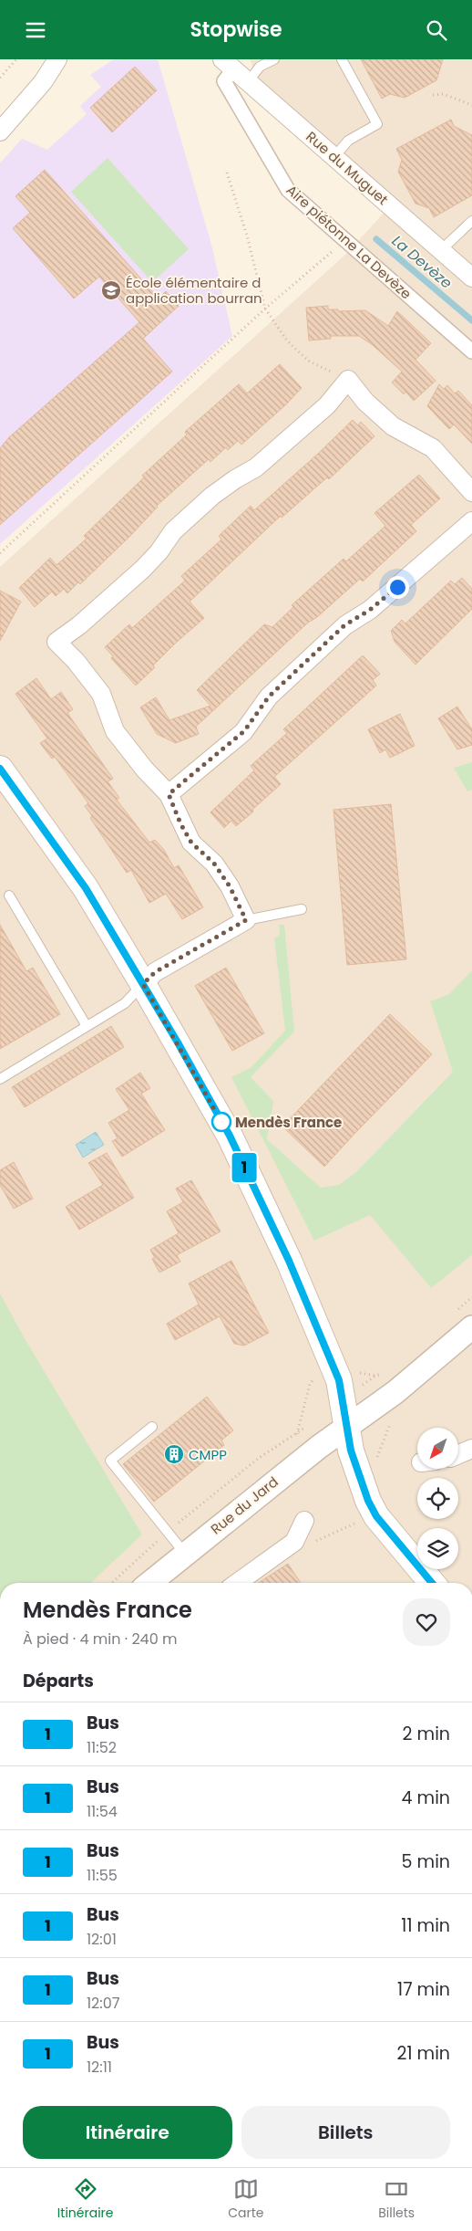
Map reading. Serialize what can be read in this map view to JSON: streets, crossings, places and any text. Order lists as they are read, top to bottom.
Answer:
{
  "streets": {
    "street": ["Rue du Muguet", "Aire piétonne La Devèze", "Rue du Jard"]
  },
  "crossings": [
    ["Rue du Muguet", "Aire piétonne La Devèze"]
  ],
  "water": ["La Devèze"],
  "places": {
    "school or university": ["École élémentaire d application bourran"],
    "other": ["Mendès France"],
    "building": ["CMPP"]
  },
  "lines": ["bus line 1"],
  "north": "bottom left",
  "page": {
    "header": "Stopwise",
    "on_map": "1",
    "heading": [
      ["Mendès France", "À pied · 4 min · 240 m"],
      "Départs"
    ],
    "list": [
      {
        "mark": "1",
        "name": "Bus",
        "note": "11:52",
        "value": "2 min"
      },
      {
        "mark": "1",
        "name": "Bus",
        "note": "11:54",
        "value": "4 min"
      },
      {
        "mark": "1",
        "name": "Bus",
        "note": "11:55",
        "value": "5 min"
      },
      {
        "mark": "1",
        "name": "Bus",
        "note": "12:01",
        "value": "11 min"
      },
      {
        "mark": "1",
        "name": "Bus",
        "note": "12:07",
        "value": "17 min"
      },
      {
        "mark": "1",
        "name": "Bus",
        "note": "12:11",
        "value": "21 min"
      }
    ],
    "buttons": ["Itinéraire", "Billets"],
    "tabs": ["Itinéraire", "Carte", "Billets"]
  }
}
